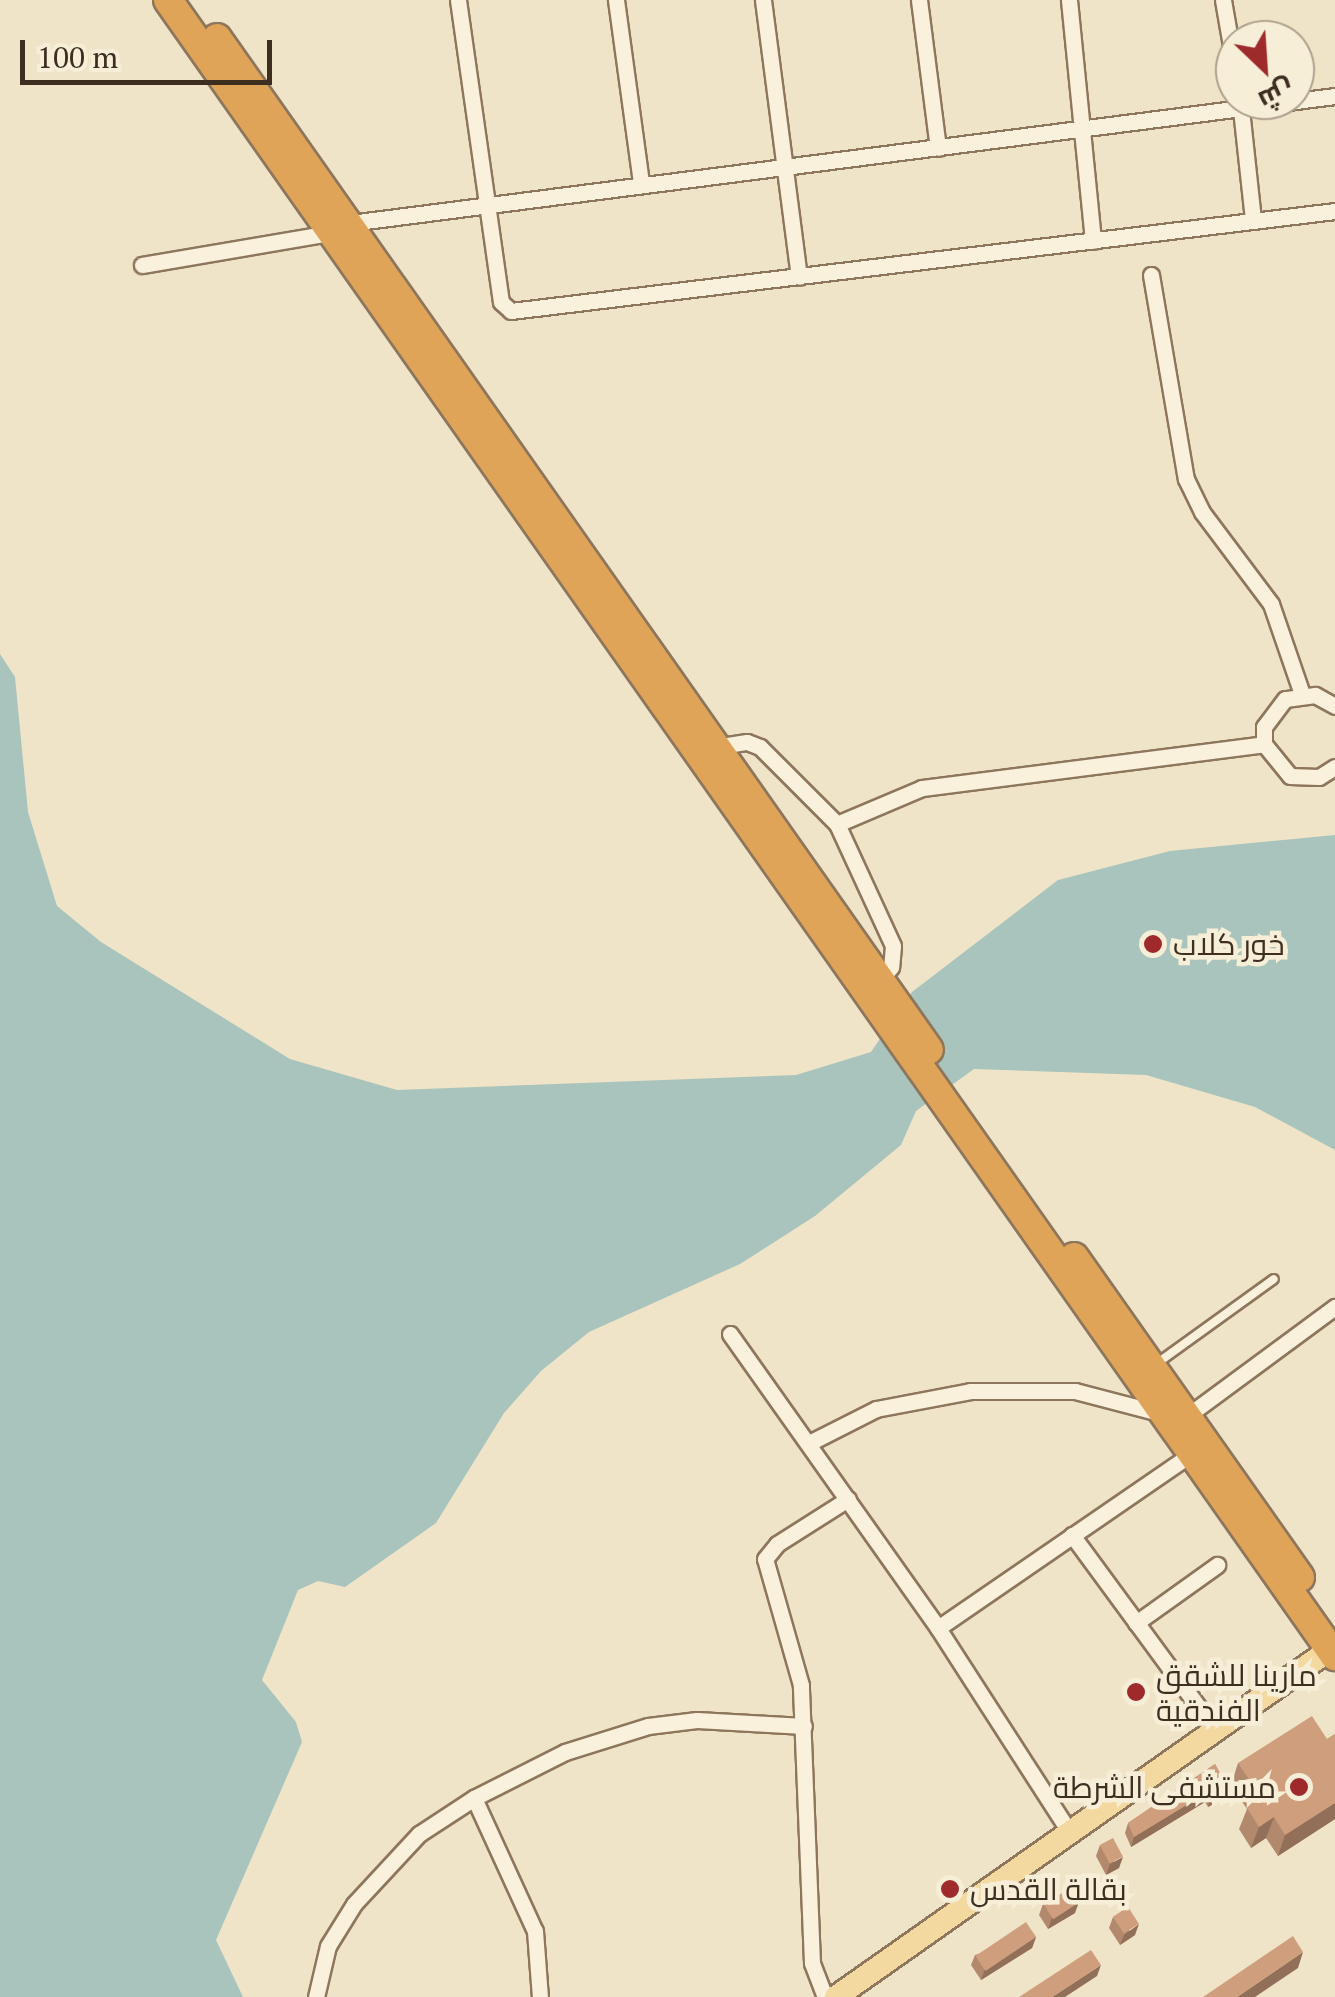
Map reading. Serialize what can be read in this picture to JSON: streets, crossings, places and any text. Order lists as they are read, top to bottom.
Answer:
{
  "places": [
    "خور كلاب",
    "مارينا للشقق الفندقية",
    "مستشفى الشرطة",
    "بقالة القدس"
  ],
  "scale_bar": "100 m",
  "north": "bottom right"
}
